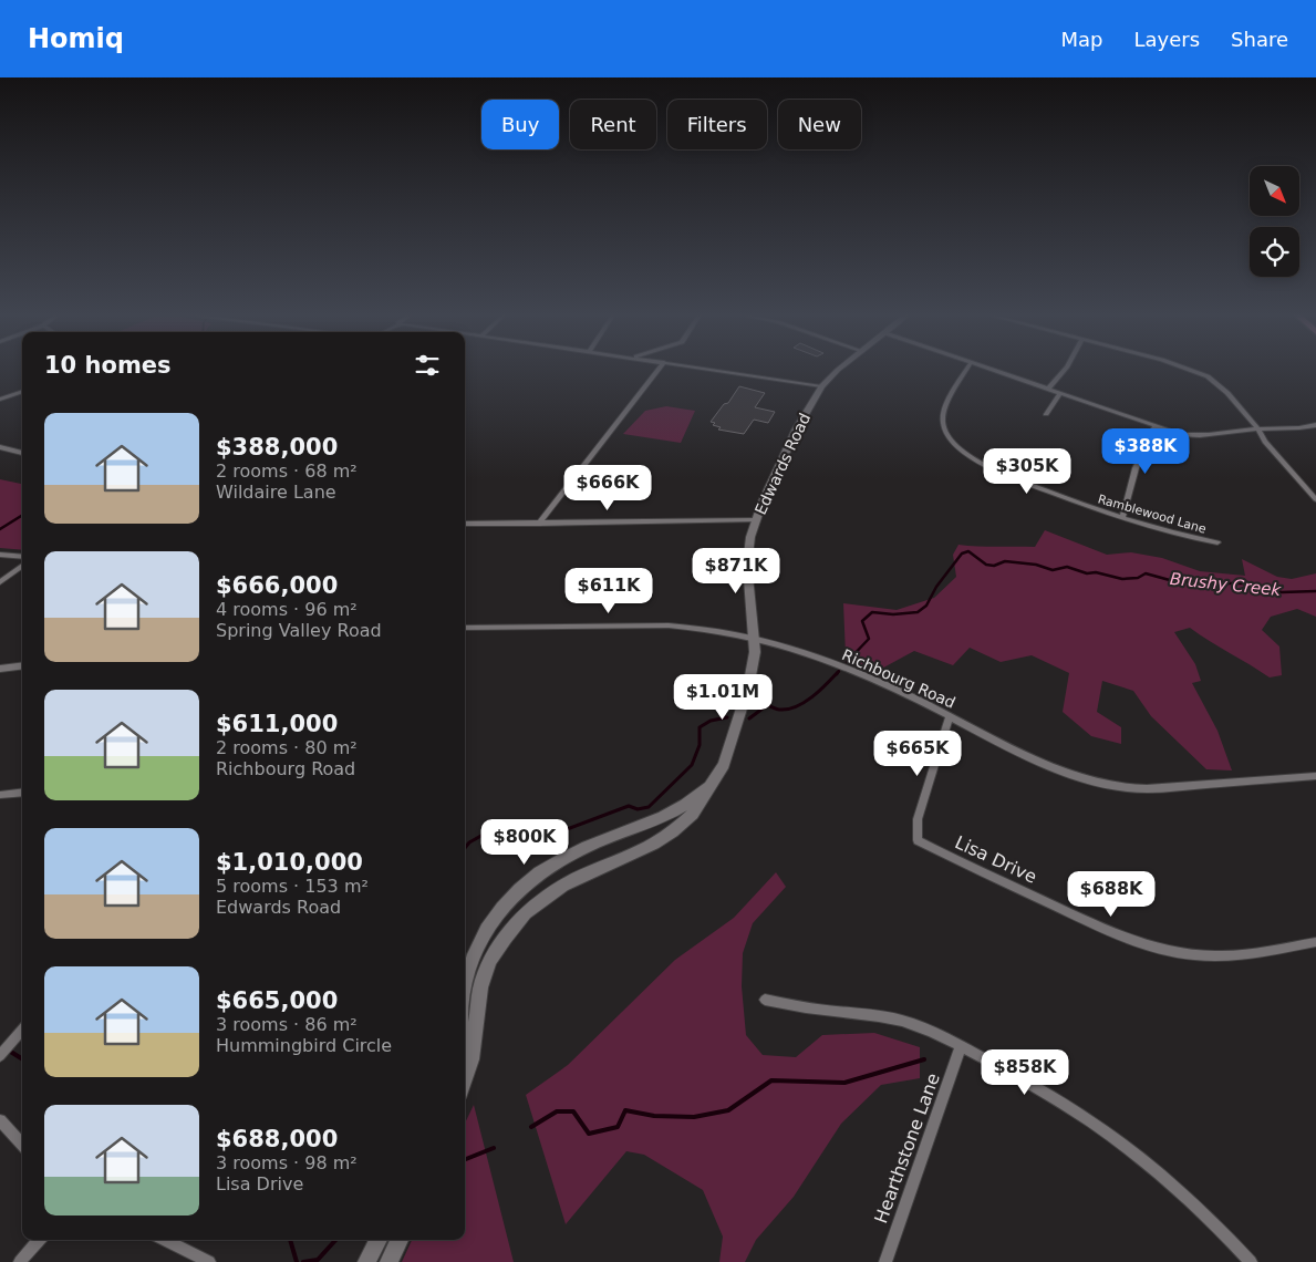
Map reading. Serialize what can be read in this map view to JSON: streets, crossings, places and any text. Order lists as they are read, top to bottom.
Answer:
{
  "streets": {
    "street": [
      "Edwards Road",
      "Ramblewood Lane",
      "Richbourg Road",
      "Lisa Drive",
      "Hearthstone Lane"
    ]
  },
  "crossings": [
    ["Edwards Road", "Richbourg Road"],
    ["Richbourg Road", "Lisa Drive"]
  ],
  "water": ["Brushy Creek"],
  "north": "bottom right",
  "page": {
    "header": "Homiq",
    "nav": ["Map", "Layers", "Share"],
    "chip": [
      "Buy",
      "Rent",
      "Filters",
      "New"
    ],
    "heading": "10 homes",
    "list": [
      {
        "name": "$388,000",
        "note": "2 rooms · 68 m² · Wildaire Lane"
      },
      {
        "name": "$666,000",
        "note": "4 rooms · 96 m² · Spring Valley Road"
      },
      {
        "name": "$611,000",
        "note": "2 rooms · 80 m² · Richbourg Road"
      },
      {
        "name": "$1,010,000",
        "note": "5 rooms · 153 m² · Edwards Road"
      },
      {
        "name": "$665,000",
        "note": "3 rooms · 86 m² · Hummingbird Circle"
      },
      {
        "name": "$688,000",
        "note": "3 rooms · 98 m² · Lisa Drive"
      }
    ],
    "price": [
      "$388K",
      "$305K",
      "$666K",
      "$871K",
      "$611K",
      "$1.01M",
      "$665K",
      "$800K",
      "$688K",
      "$858K"
    ]
  }
}
